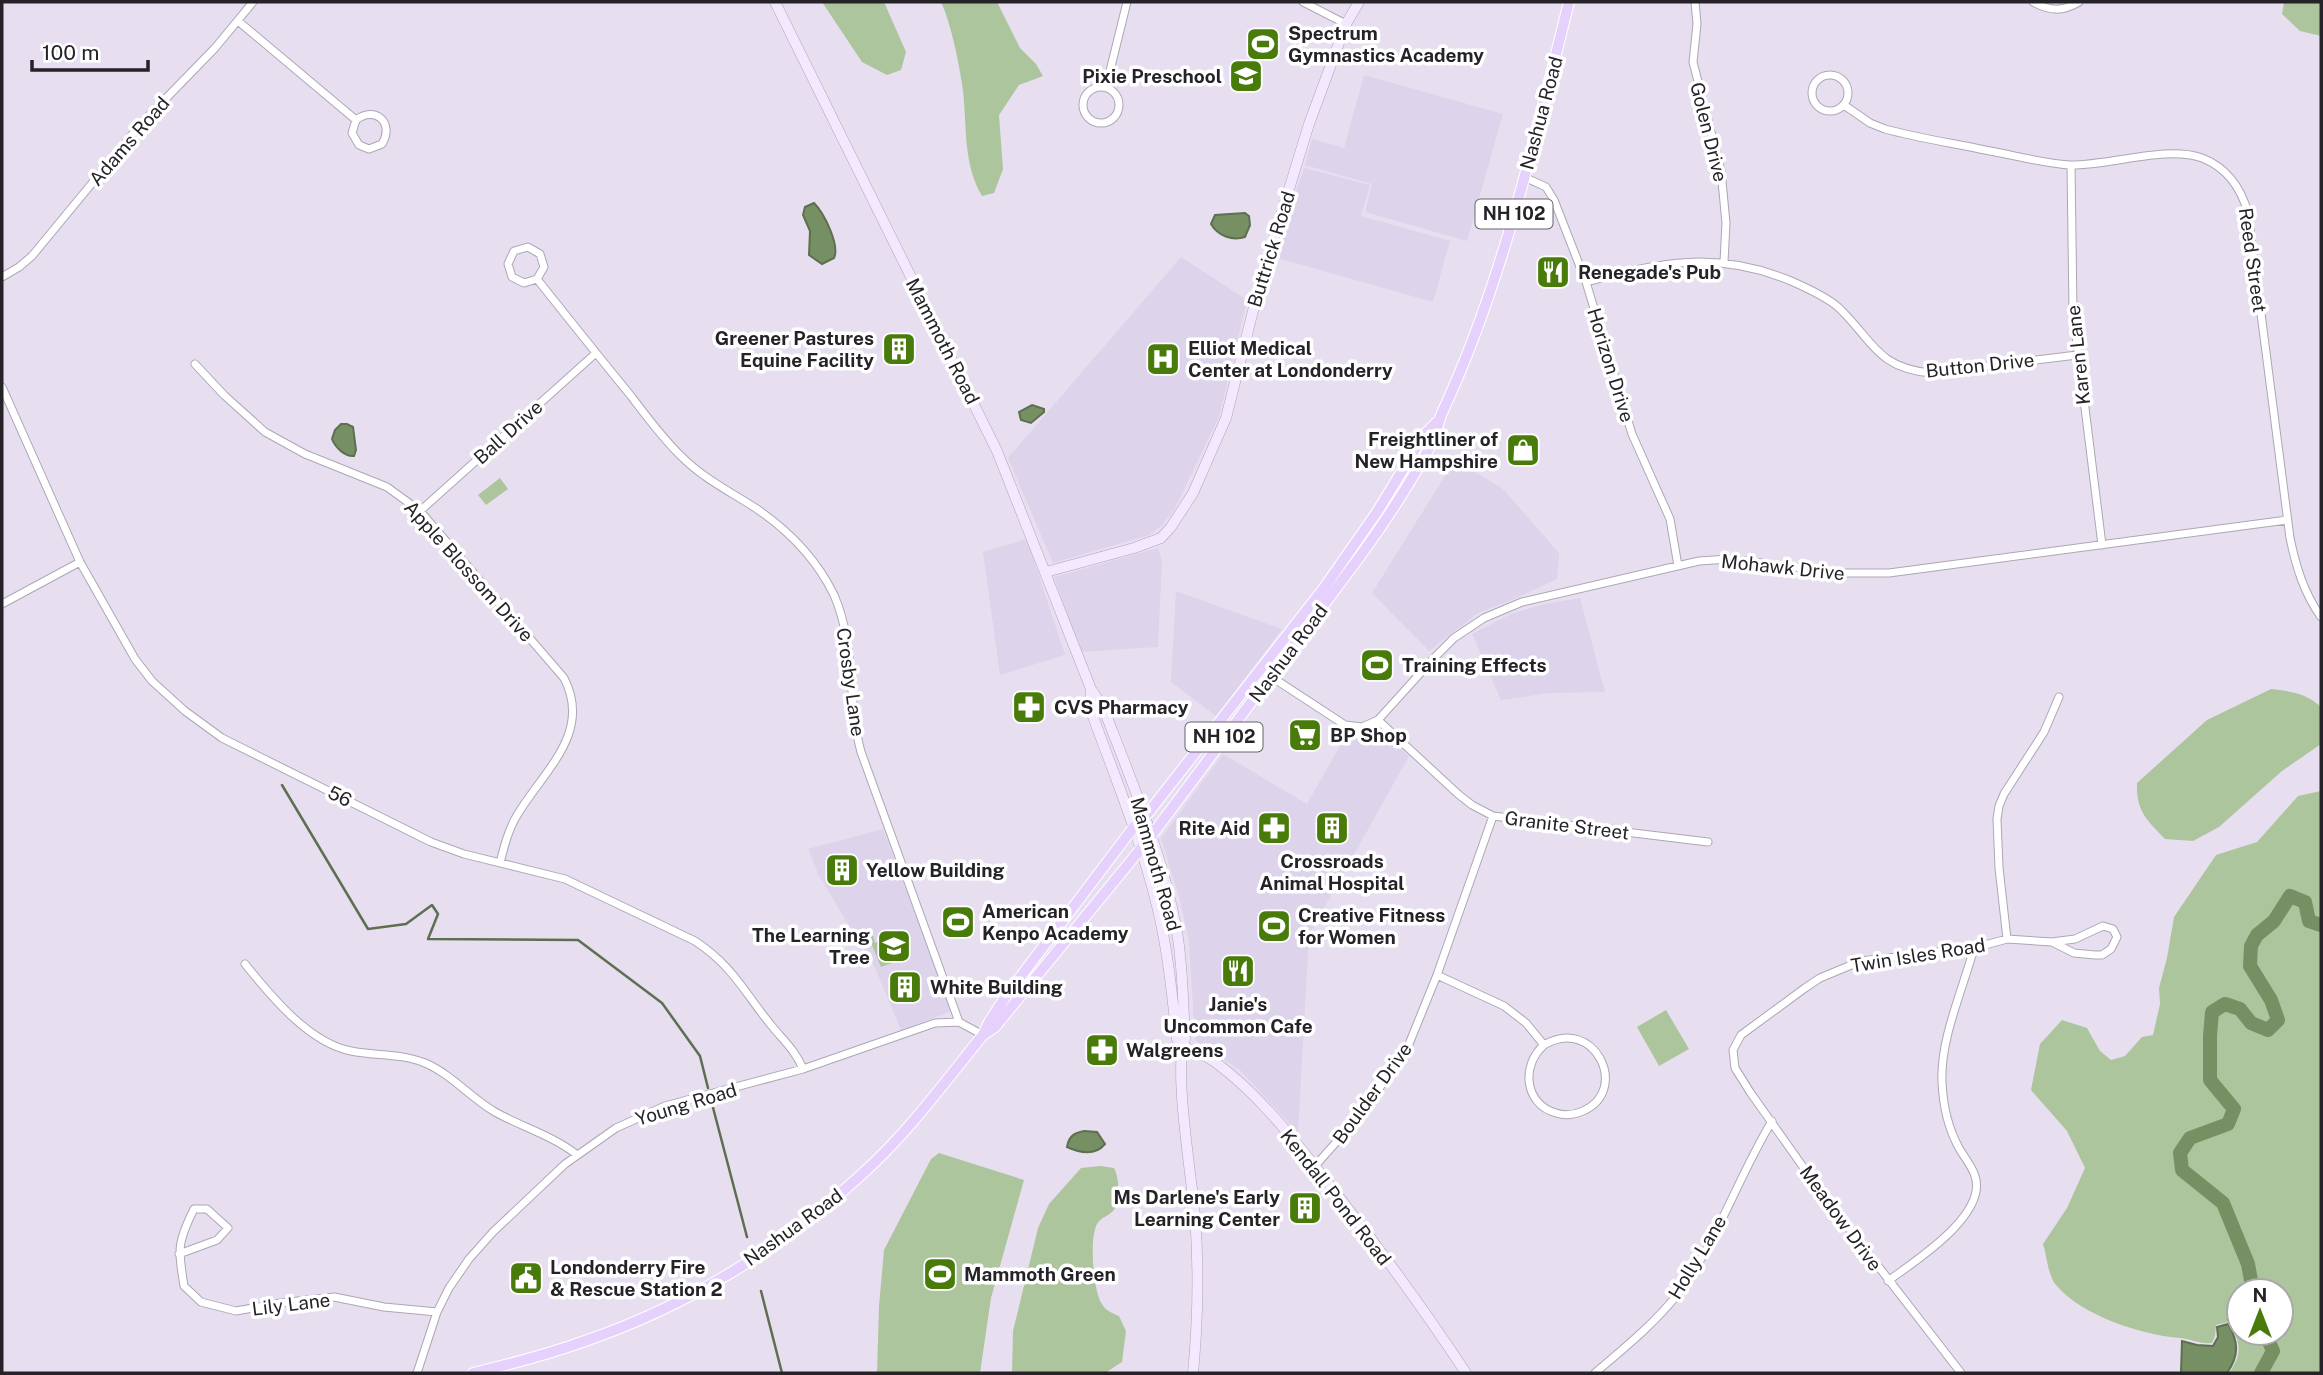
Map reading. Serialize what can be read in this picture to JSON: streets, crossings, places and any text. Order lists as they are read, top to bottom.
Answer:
{
  "streets": {
    "main road": [
      "Nashua Road",
      "NH 102",
      "Buttrick Road",
      "Mammoth Road",
      "Kendall Pond Road"
    ],
    "street": [
      "Golen Drive",
      "Adams Road",
      "Reed Street",
      "Karen Lane",
      "Horizon Drive",
      "Button Drive",
      "Ball Drive",
      "Mohawk Drive",
      "Apple Blossom Drive",
      "Crosby Lane",
      "56",
      "Granite Street",
      "Twin Isles Road",
      "Boulder Drive",
      "Young Road",
      "Meadow Drive",
      "Holly Lane",
      "Lily Lane"
    ]
  },
  "crossings": [
    ["Nashua Road", "Mammoth Road"],
    ["Nashua Road", "Horizon Drive"],
    ["Golen Drive", "Button Drive"],
    ["Buttrick Road", "Mammoth Road"],
    ["Reed Street", "Karen Lane"],
    ["Reed Street", "Mohawk Drive"],
    ["Mammoth Road", "Kendall Pond Road"],
    ["Karen Lane", "Button Drive"],
    ["Karen Lane", "Mohawk Drive"],
    ["Horizon Drive", "Button Drive"],
    ["Horizon Drive", "Mohawk Drive"],
    ["Ball Drive", "Apple Blossom Drive"],
    ["Ball Drive", "Crosby Lane"],
    ["Mohawk Drive", "Granite Street"],
    ["Apple Blossom Drive", "56"],
    ["Crosby Lane", "Young Road"],
    ["56", "Young Road"],
    ["Granite Street", "Boulder Drive"],
    ["Twin Isles Road", "Meadow Drive"],
    ["Boulder Drive", "Kendall Pond Road"],
    ["Young Road", "Lily Lane"],
    ["Meadow Drive", "Holly Lane"]
  ],
  "places": {
    "sports": [
      "Spectrum Gymnastics Academy",
      "Training Effects",
      "American Kenpo Academy",
      "Creative Fitness for Women",
      "Mammoth Green"
    ],
    "school or university": ["Pixie Preschool", "The Learning Tree"],
    "restaurant": ["Renegade's Pub", "Janie's Uncommon Cafe"],
    "building": [
      "Greener Pastures Equine Facility",
      "Crossroads Animal Hospital",
      "Yellow Building",
      "White Building",
      "Ms Darlene's Early Learning Center"
    ],
    "hospital": ["Elliot Medical Center at Londonderry"],
    "shop": ["Freightliner of New Hampshire"],
    "pharmacy": ["CVS Pharmacy", "Rite Aid", "Walgreens"],
    "supermarket": ["BP Shop"],
    "public building": ["Londonderry Fire & Rescue Station 2"]
  },
  "scale_bar": "100 m",
  "north": "top"
}
